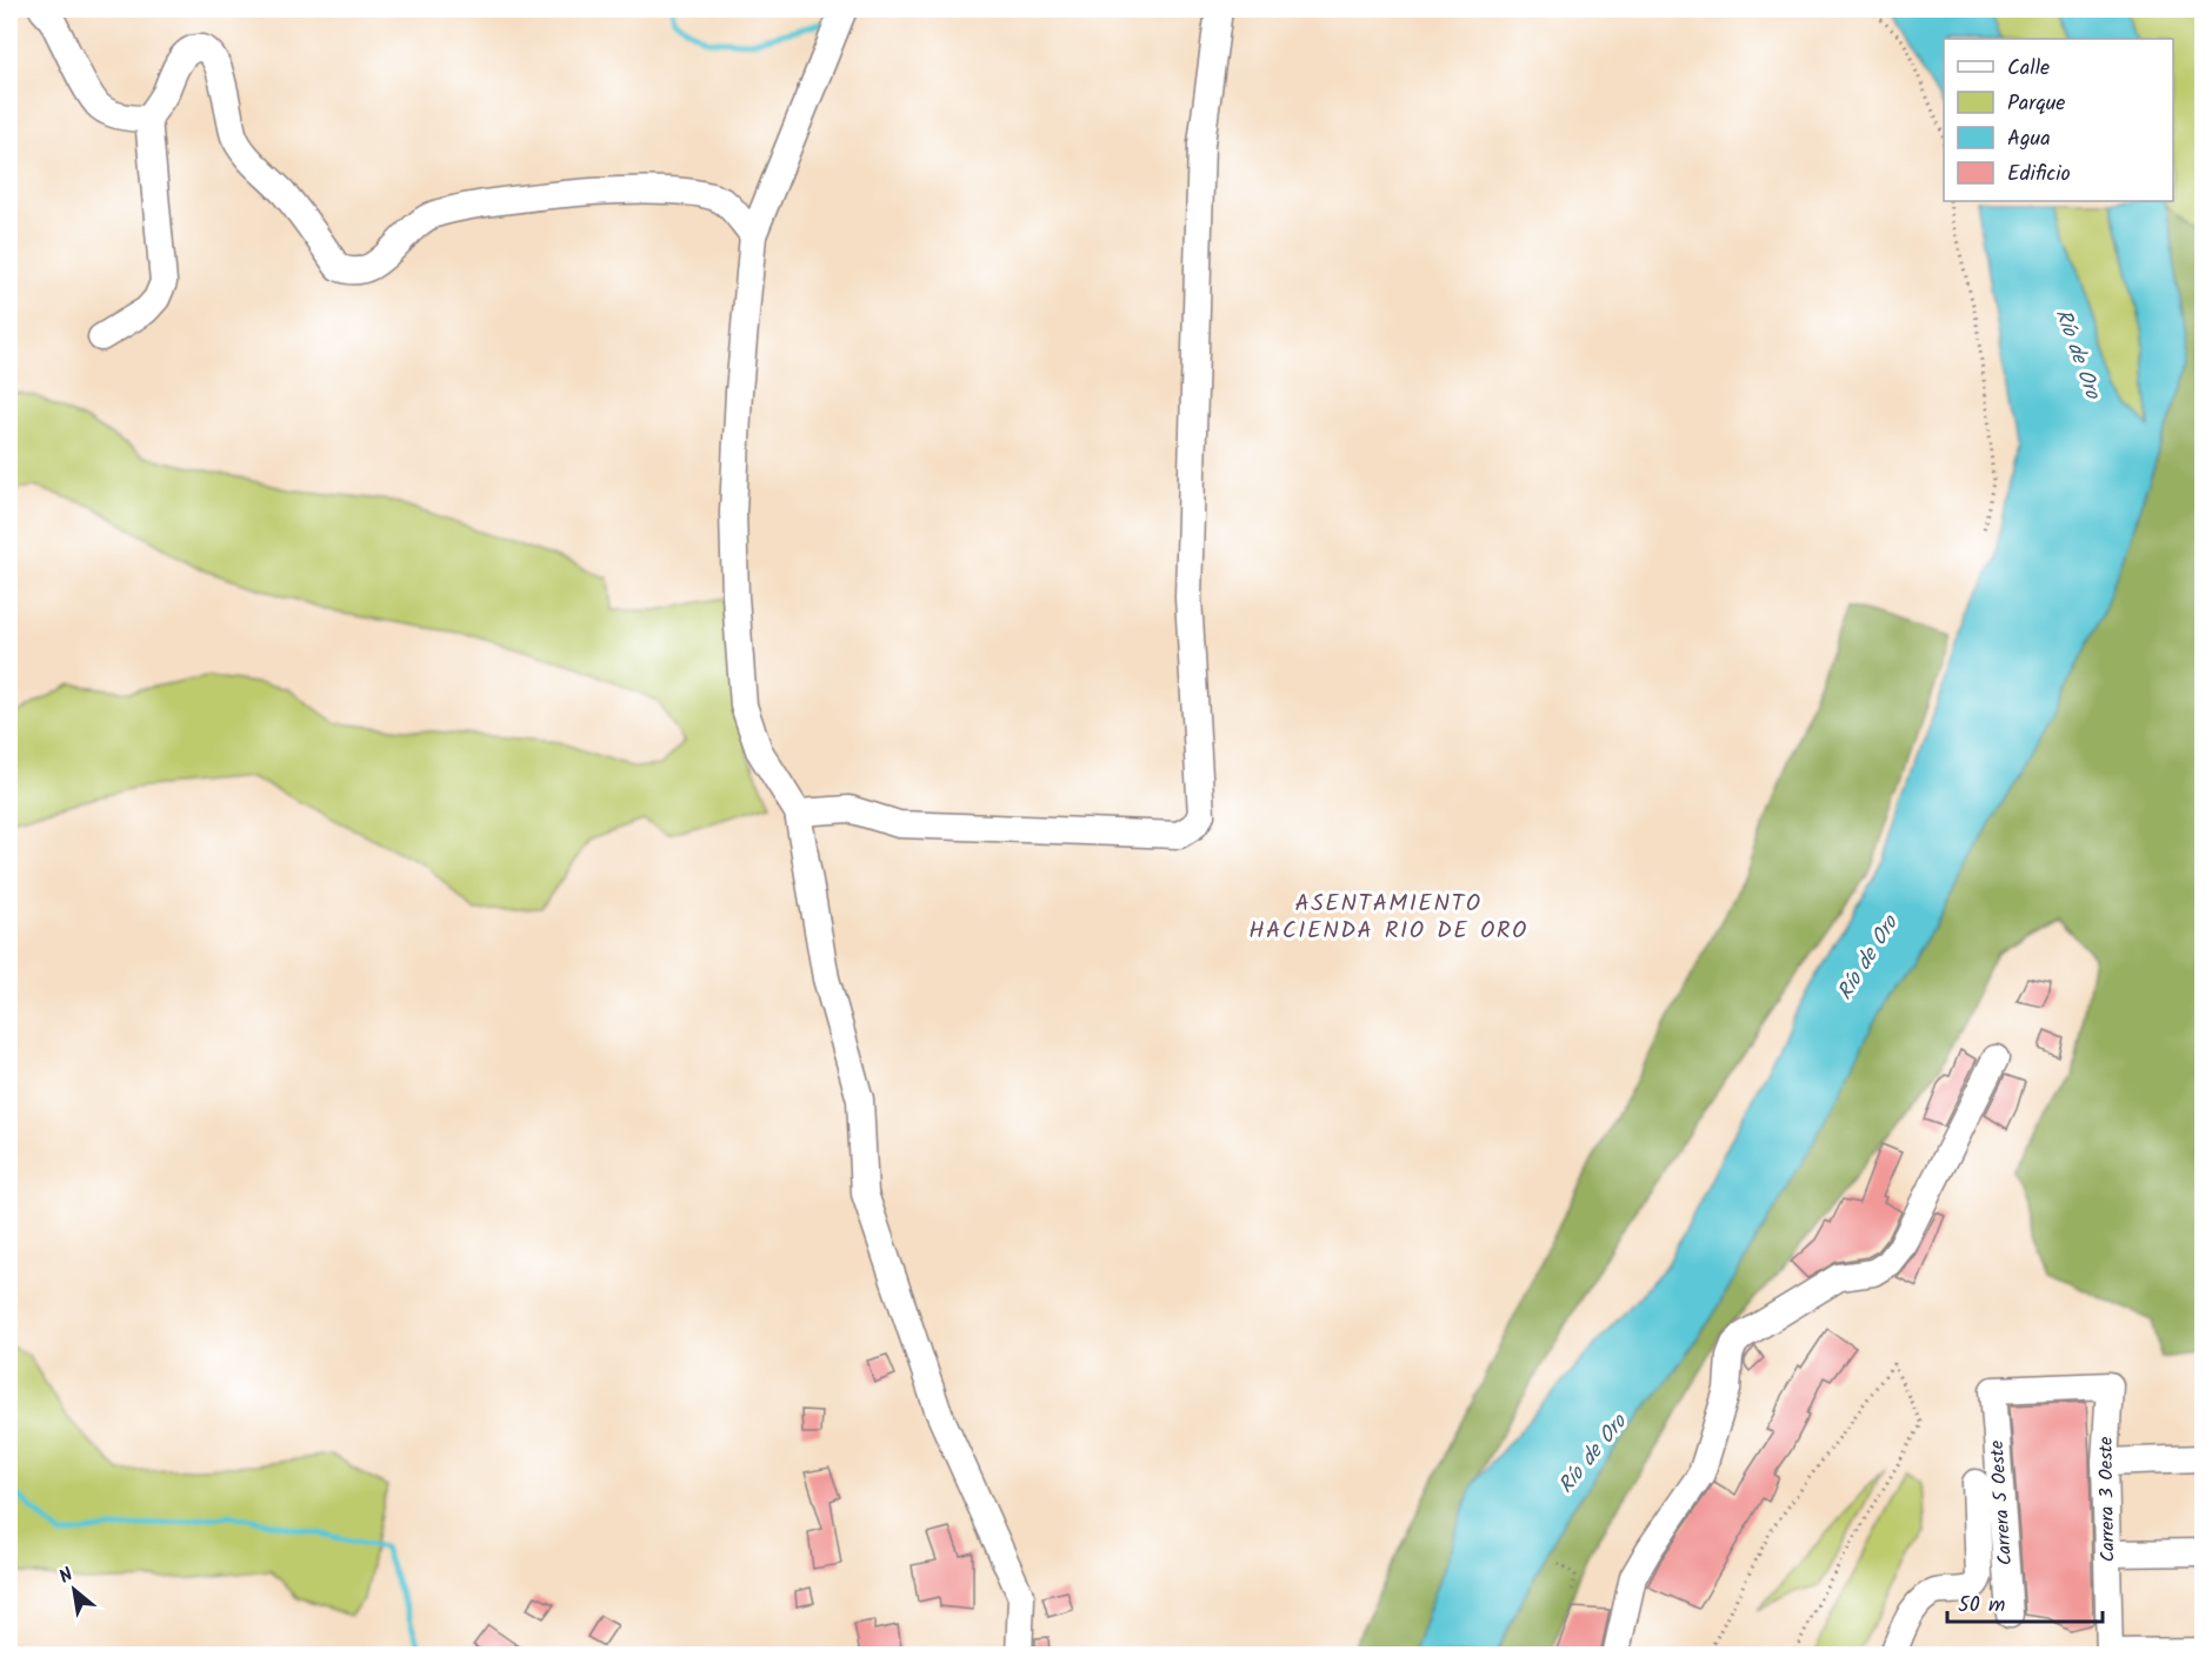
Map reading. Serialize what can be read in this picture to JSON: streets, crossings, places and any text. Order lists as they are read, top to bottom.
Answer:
{
  "streets": {
    "street": ["Carrera 3 Oeste", "Carrera 5 Oeste"]
  },
  "crossings": [
    ["Carrera 3 Oeste", "Carrera 5 Oeste"]
  ],
  "districts": ["ASENTAMIENTO HACIENDA RIO DE ORO"],
  "water": ["Río de Oro"],
  "legend": [
    "Calle",
    "Parque",
    "Agua",
    "Edificio"
  ],
  "scale_bar": "50 m",
  "north": "top left"
}
